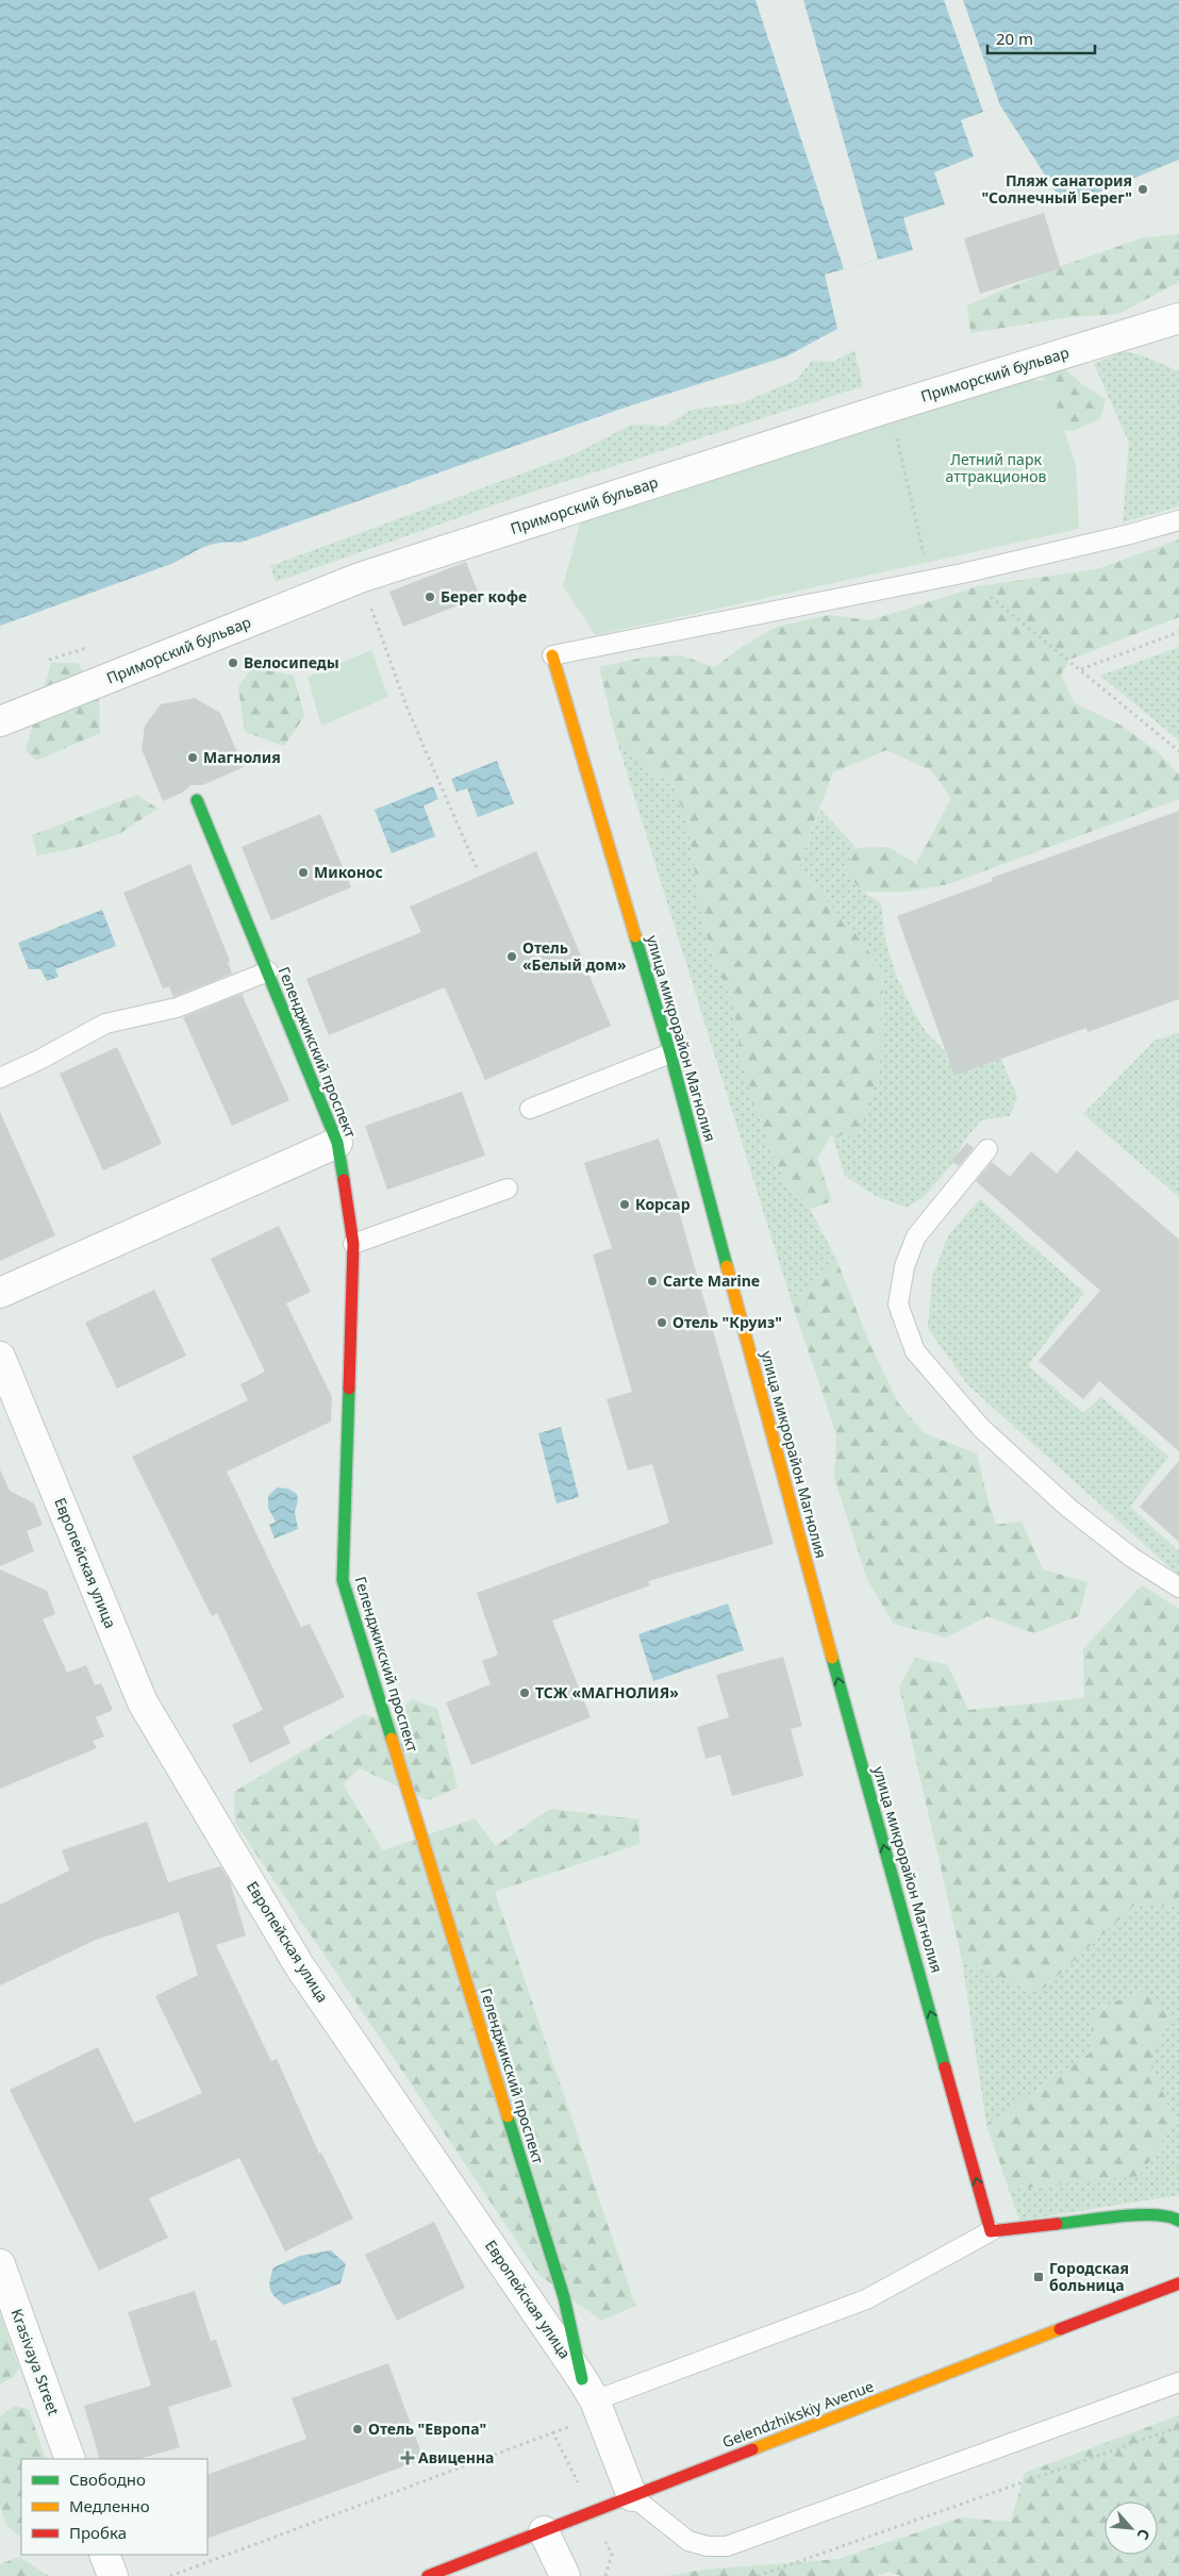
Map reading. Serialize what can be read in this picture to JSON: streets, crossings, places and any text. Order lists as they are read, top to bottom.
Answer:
{
  "streets": {
    "street": [
      "Приморский бульвар",
      "улица микрорайон Магнолия",
      "Геленджикский проспект",
      "Европейская улица",
      "Krasivaya Street",
      "Gelendzhikskiy Avenue"
    ]
  },
  "crossings": [
    ["Геленджикский проспект", "Европейская улица"],
    ["Европейская улица", "Gelendzhikskiy Avenue"]
  ],
  "one_way": ["улица микрорайон Магнолия"],
  "parks": ["Летний парк аттракционов"],
  "places": {
    "other": [
      "Пляж санатория \"Солнечный Берег\"",
      "Берег кофе",
      "Велосипеды",
      "Магнолия",
      "Миконос",
      "Отель «Белый дом»",
      "Корсар",
      "Carte Marine",
      "Отель \"Круиз\"",
      "ТСЖ «МАГНОЛИЯ»",
      "Отель \"Европа\""
    ],
    "transit": ["Городская больница"],
    "health": ["Авиценна"]
  },
  "legend": ["Свободно", "Медленно", "Пробка"],
  "scale_bar": "20 m",
  "north": "bottom right"
}
